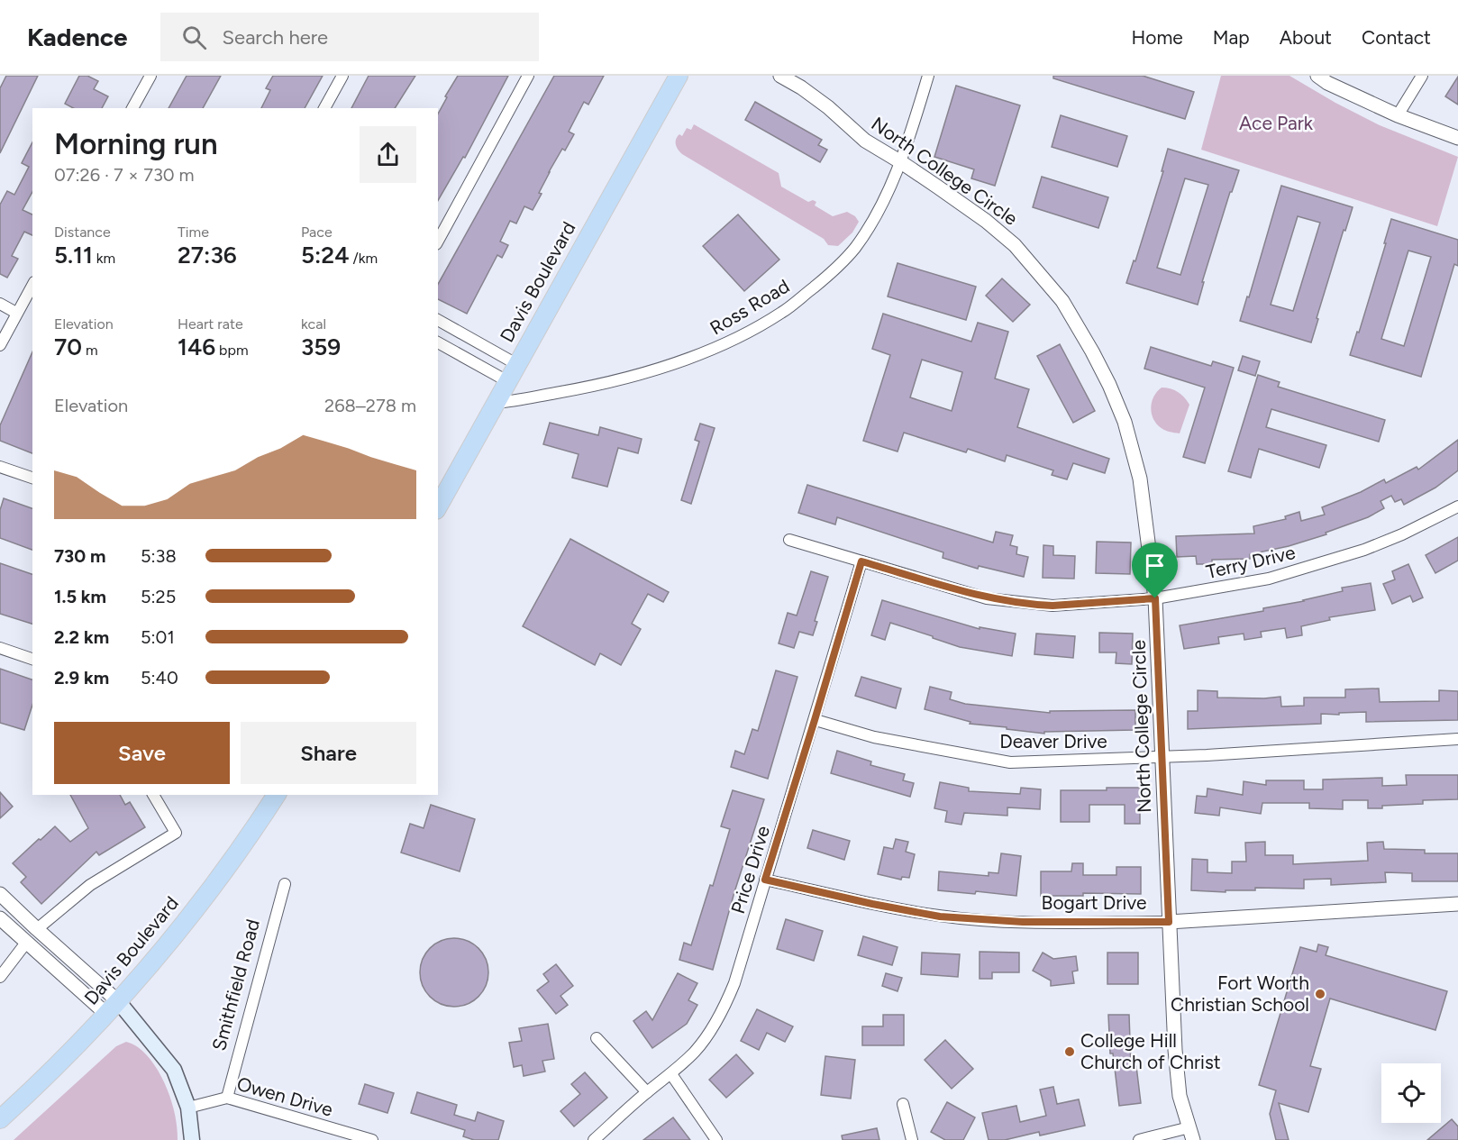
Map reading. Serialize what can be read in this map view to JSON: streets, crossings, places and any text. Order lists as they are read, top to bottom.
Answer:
{
  "streets": {
    "main road": ["Davis Boulevard"],
    "street": [
      "North College Circle",
      "Ross Road",
      "Terry Drive",
      "Deaver Drive",
      "Price Drive",
      "Bogart Drive",
      "Smithfield Road",
      "Owen Drive"
    ]
  },
  "crossings": [
    ["North College Circle", "Ross Road"],
    ["North College Circle", "Terry Drive"],
    ["North College Circle", "Deaver Drive"],
    ["North College Circle", "Bogart Drive"],
    ["Davis Boulevard", "Ross Road"],
    ["Terry Drive", "Price Drive"],
    ["Deaver Drive", "Price Drive"],
    ["Price Drive", "Bogart Drive"],
    ["Smithfield Road", "Owen Drive"]
  ],
  "parks": ["Ace Park"],
  "places": ["Fort Worth Christian School", "College Hill Church of Christ"],
  "page": {
    "header": "Kadence",
    "search": "Search here",
    "nav": [
      "Home",
      "Map",
      "About",
      "Contact"
    ],
    "heading": ["Morning run", "07:26 · 7 × 730 m"],
    "stats": [
      ["Distance", "5.11 km"],
      ["Time", "27:36"],
      ["Pace", "5:24 /km"],
      ["Elevation", "70 m"],
      ["Heart rate", "146 bpm"],
      ["kcal", "359"]
    ],
    "chart": ["Elevation", "268–278 m"],
    "list": [
      {
        "name": "730 m",
        "note": "5:38"
      },
      {
        "name": "1.5 km",
        "note": "5:25"
      },
      {
        "name": "2.2 km",
        "note": "5:01"
      },
      {
        "name": "2.9 km",
        "note": "5:40"
      }
    ],
    "buttons": ["Save", "Share"]
  }
}
